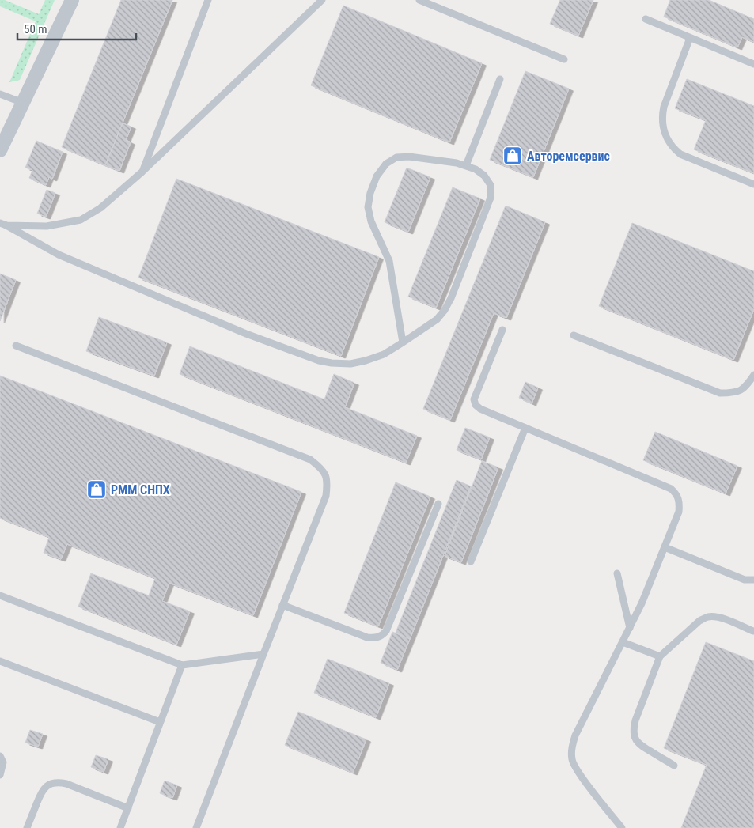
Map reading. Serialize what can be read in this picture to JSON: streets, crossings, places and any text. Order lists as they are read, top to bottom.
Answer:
{
  "places": {
    "shop": ["Авторемсервис", "РММ СНПХ"]
  },
  "scale_bar": "50 m"
}
